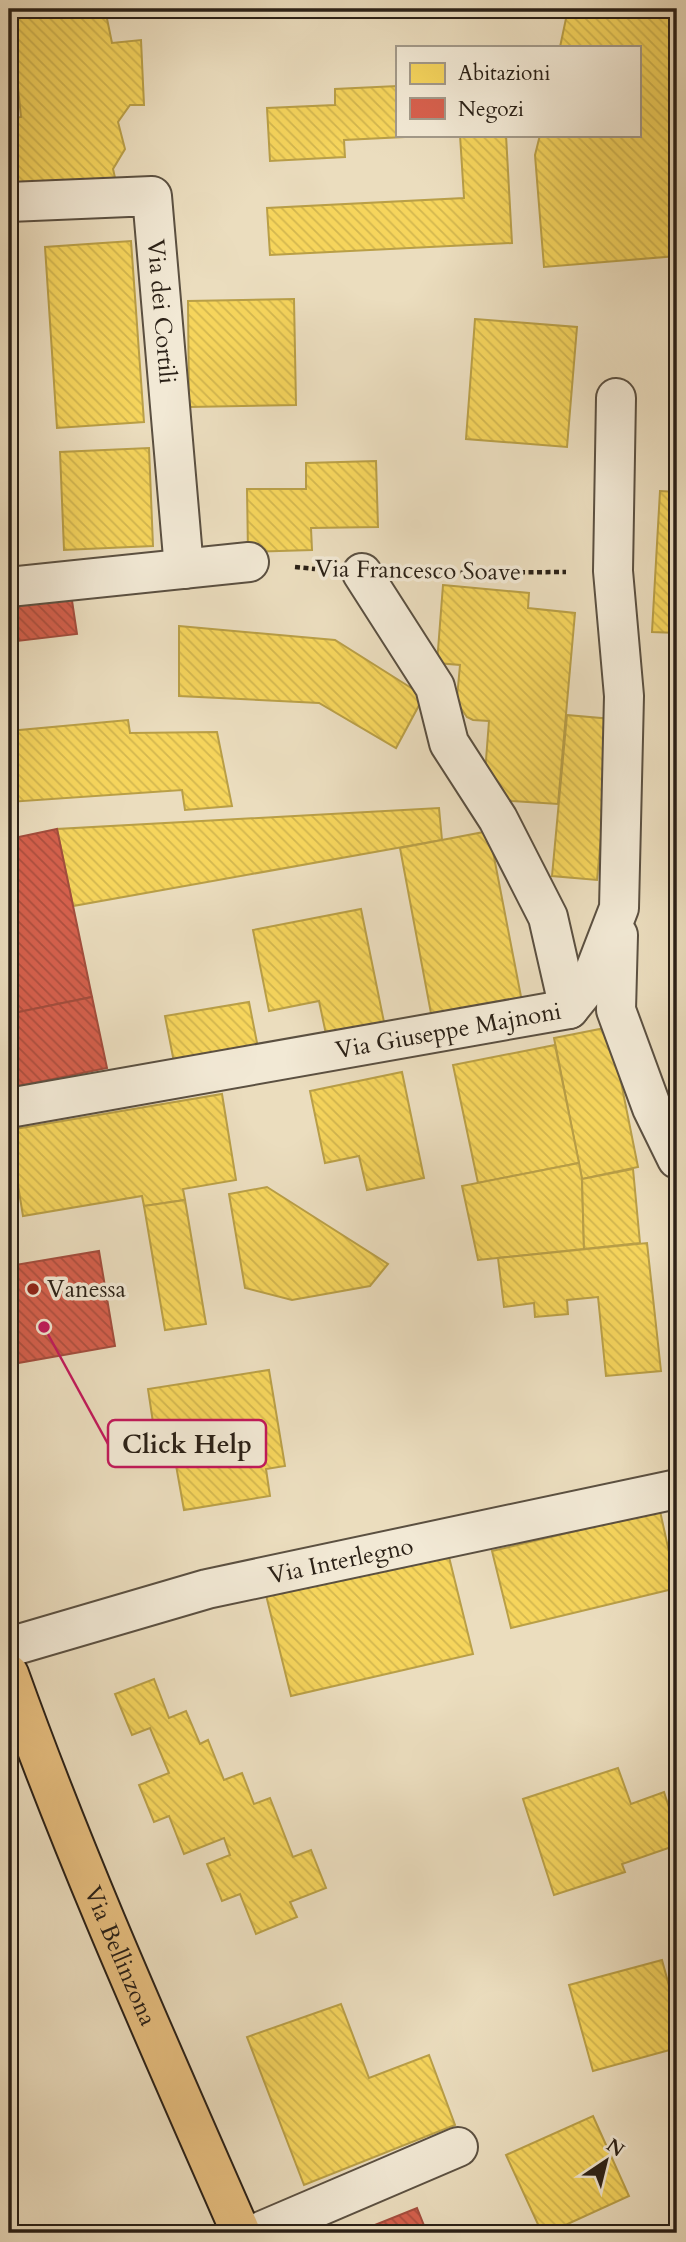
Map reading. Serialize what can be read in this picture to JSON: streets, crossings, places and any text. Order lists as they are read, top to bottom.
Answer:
{
  "streets": {
    "main road": ["Via Bellinzona"],
    "street": ["Via dei Cortili", "Via Giuseppe Majnoni", "Via Interlegno"],
    "path": ["Via Francesco Soave"]
  },
  "crossings": [
    ["Via Francesco Soave", "Via Giuseppe Majnoni"]
  ],
  "places": ["Vanessa", "Click Help"],
  "legend": ["Abitazioni", "Negozi"],
  "north": "top right"
}
